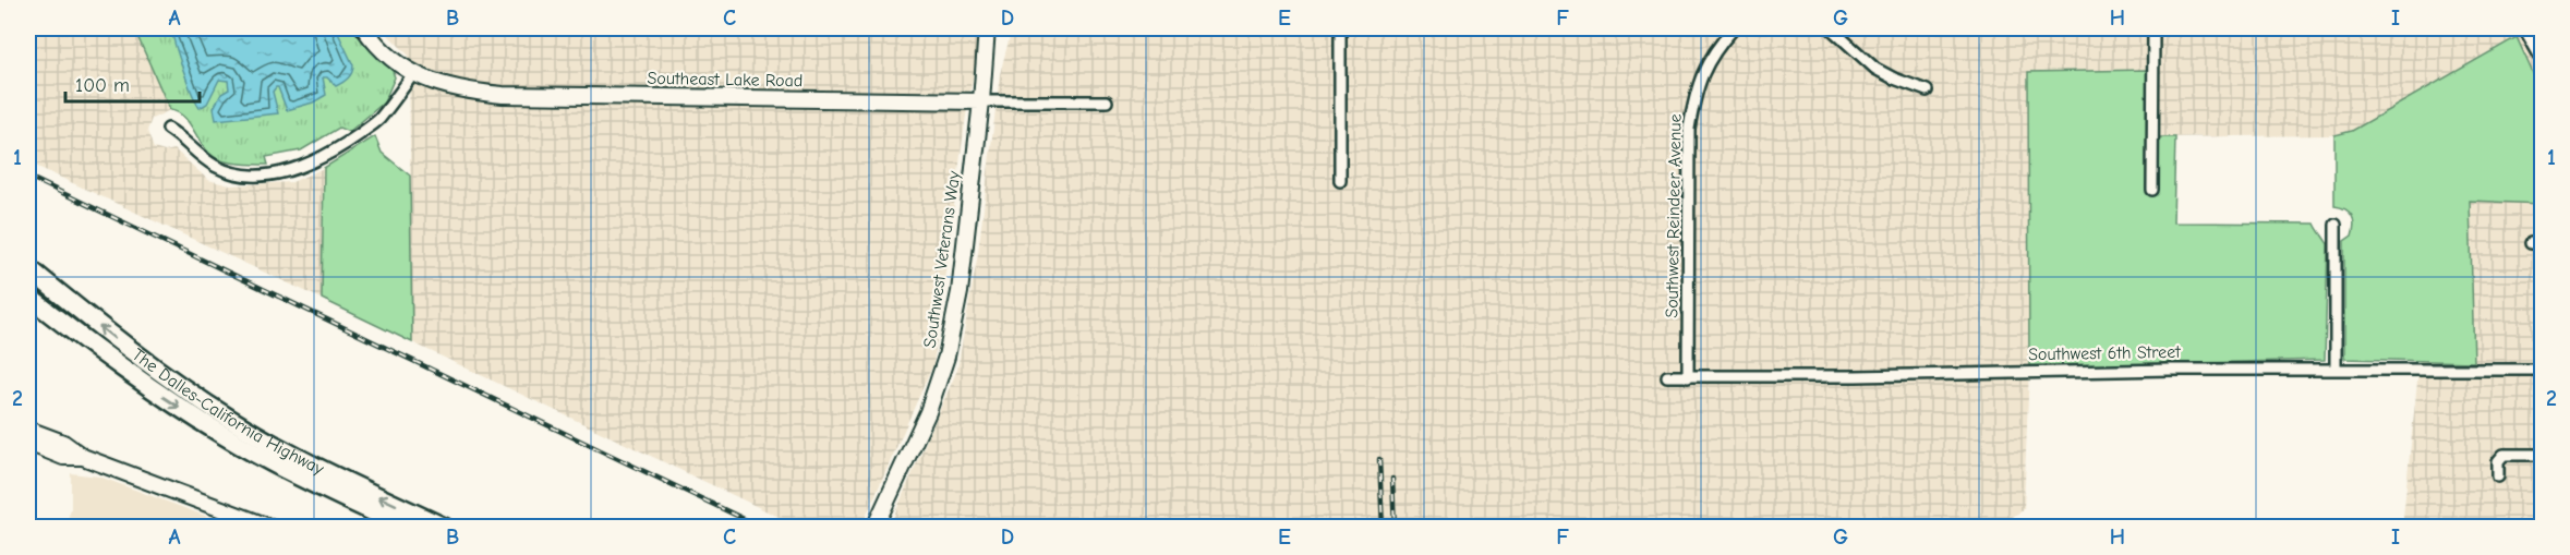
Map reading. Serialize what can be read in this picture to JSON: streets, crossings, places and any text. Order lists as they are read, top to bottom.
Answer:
{
  "streets": {
    "highway": ["The Dalles-California Highway"],
    "main road": ["Southeast Lake Road", "Southwest Veterans Way"],
    "street": ["Southwest Reindeer Avenue", "Southwest 6th Street"]
  },
  "crossings": [
    ["Southeast Lake Road", "Southwest Veterans Way"],
    ["Southwest Reindeer Avenue", "Southwest 6th Street"]
  ],
  "scale_bar": "100 m",
  "grid": {
    "columns": [
      "A",
      "B",
      "C",
      "D",
      "E",
      "F",
      "G",
      "H",
      "I"
    ],
    "rows": ["1", "2"]
  }
}
